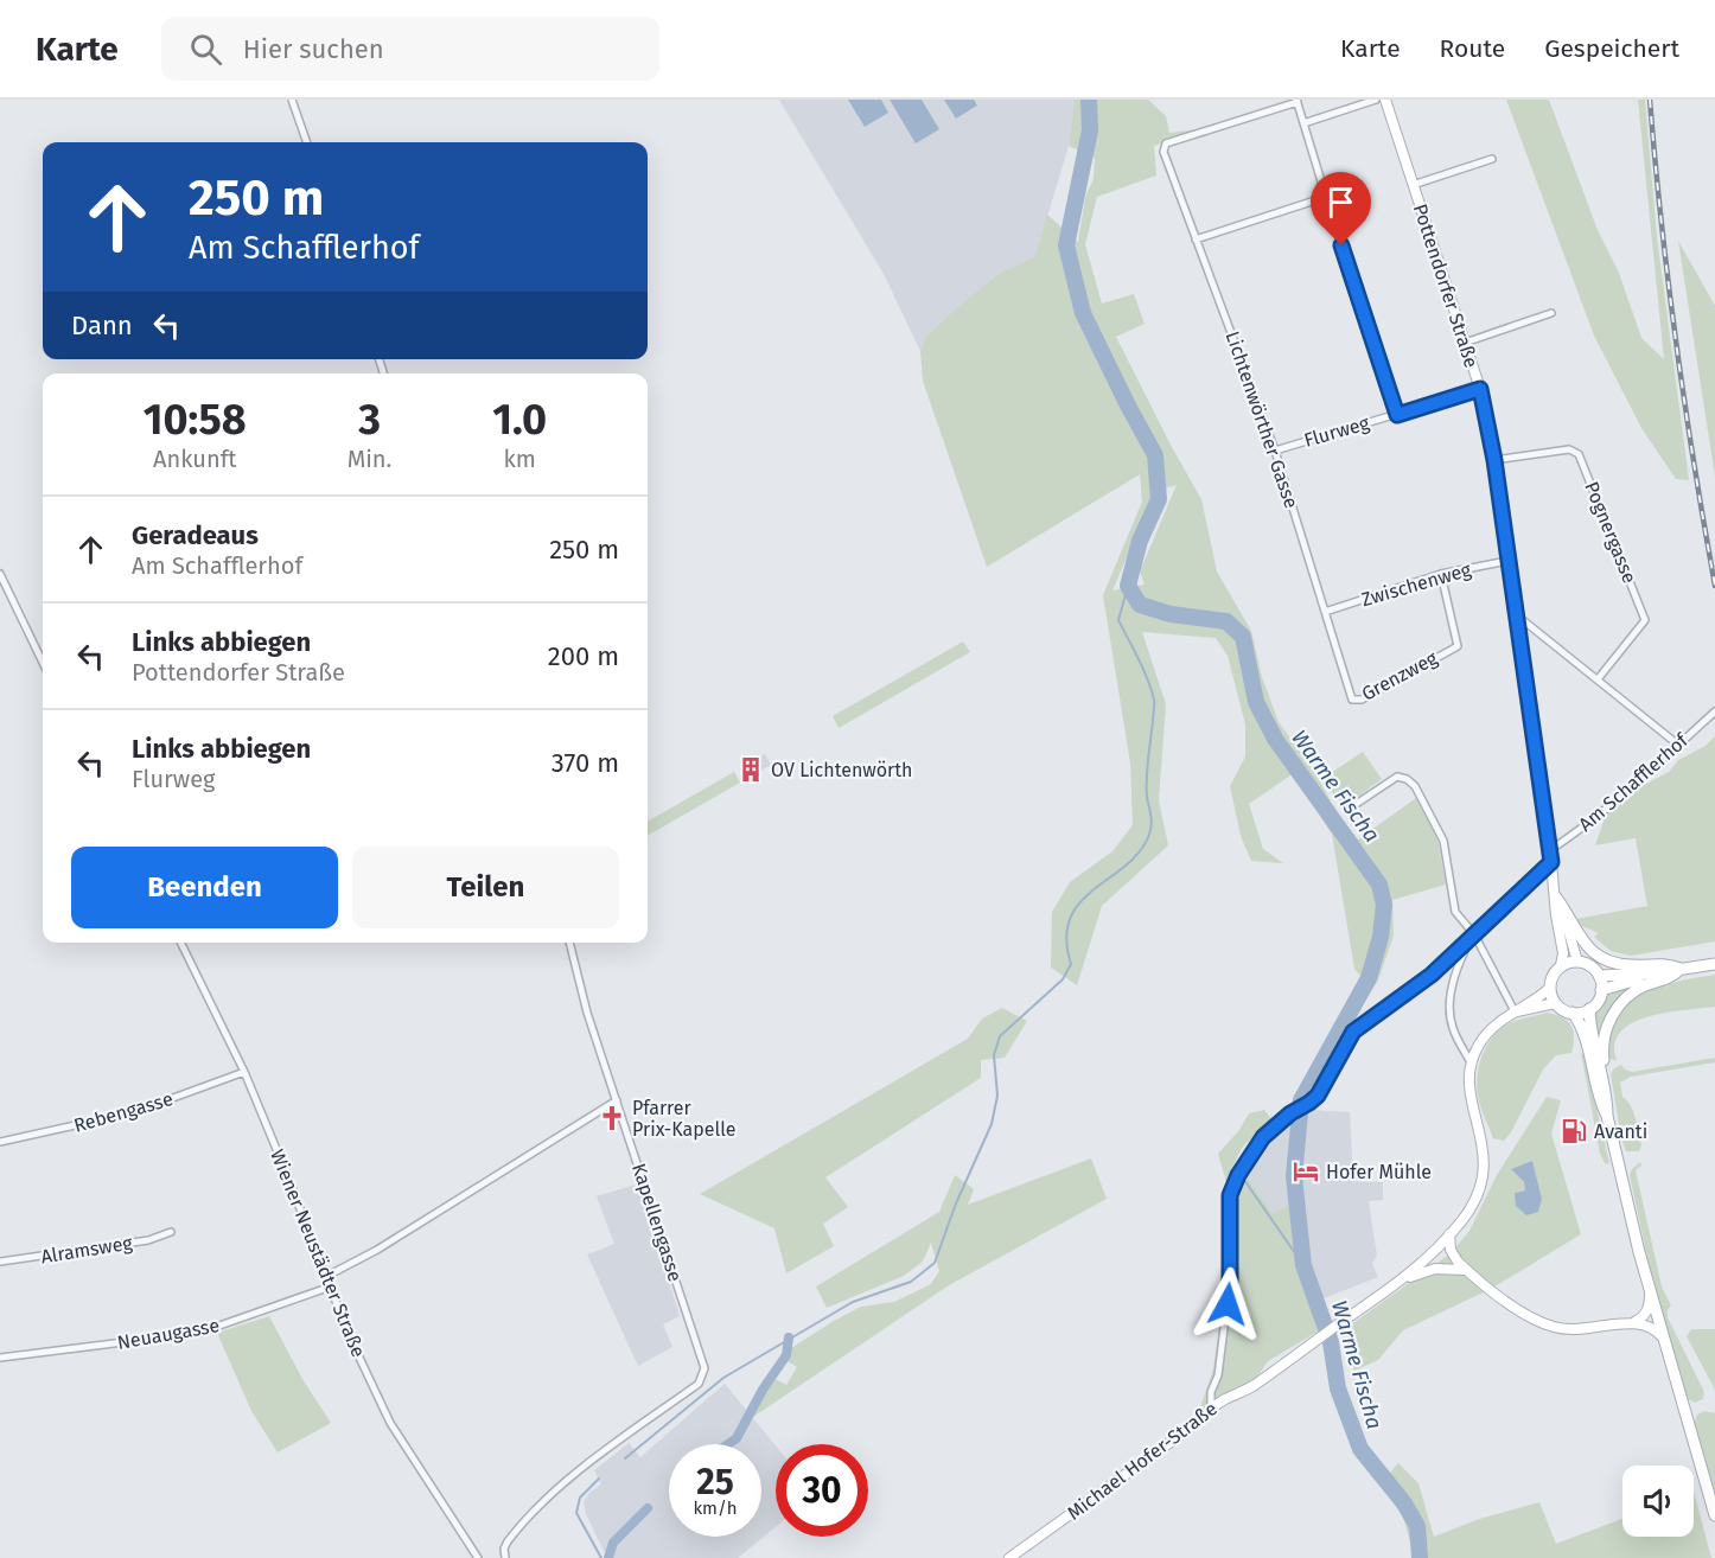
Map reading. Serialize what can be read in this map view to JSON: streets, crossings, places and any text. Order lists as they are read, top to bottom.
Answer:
{
  "streets": {
    "main road": ["Pottendorfer Straße", "Michael Hofer-Straße"],
    "street": [
      "Lichtenwörther Gasse",
      "Flurweg",
      "Pognergasse",
      "Zwischenweg",
      "Grenzweg",
      "Am Schafflerhof",
      "Rebengasse",
      "Kapellengasse",
      "Alramsweg",
      "Wiener Neustädter Straße",
      "Neuaugasse"
    ]
  },
  "crossings": [
    ["Pottendorfer Straße", "Flurweg"],
    ["Pottendorfer Straße", "Pognergasse"],
    ["Pottendorfer Straße", "Zwischenweg"],
    ["Pottendorfer Straße", "Am Schafflerhof"],
    ["Lichtenwörther Gasse", "Flurweg"],
    ["Lichtenwörther Gasse", "Zwischenweg"],
    ["Lichtenwörther Gasse", "Grenzweg"],
    ["Zwischenweg", "Grenzweg"],
    ["Rebengasse", "Wiener Neustädter Straße"],
    ["Wiener Neustädter Straße", "Neuaugasse"]
  ],
  "water": ["Warme Fischa"],
  "places": {
    "building": ["OV Lichtenwörth"],
    "church": ["Pfarrer Prix-Kapelle"],
    "fuel station": ["Avanti"],
    "hotel": ["Hofer Mühle"]
  },
  "page": {
    "header": "Karte",
    "search": "Hier suchen",
    "nav": ["Karte", "Route", "Gespeichert"],
    "turn": ["250 m", "Am Schafflerhof"],
    "then": "Dann",
    "eta": [
      "10:58",
      "Ankunft",
      "3",
      "Min.",
      "1.0",
      "km"
    ],
    "list": [
      {
        "name": "Geradeaus",
        "note": "Am Schafflerhof",
        "value": "250 m"
      },
      {
        "name": "Links abbiegen",
        "note": "Pottendorfer Straße",
        "value": "200 m"
      },
      {
        "name": "Links abbiegen",
        "note": "Flurweg",
        "value": "370 m"
      }
    ],
    "buttons": ["Beenden", "Teilen"],
    "speed": "25 km/h",
    "limit": "30"
  }
}
